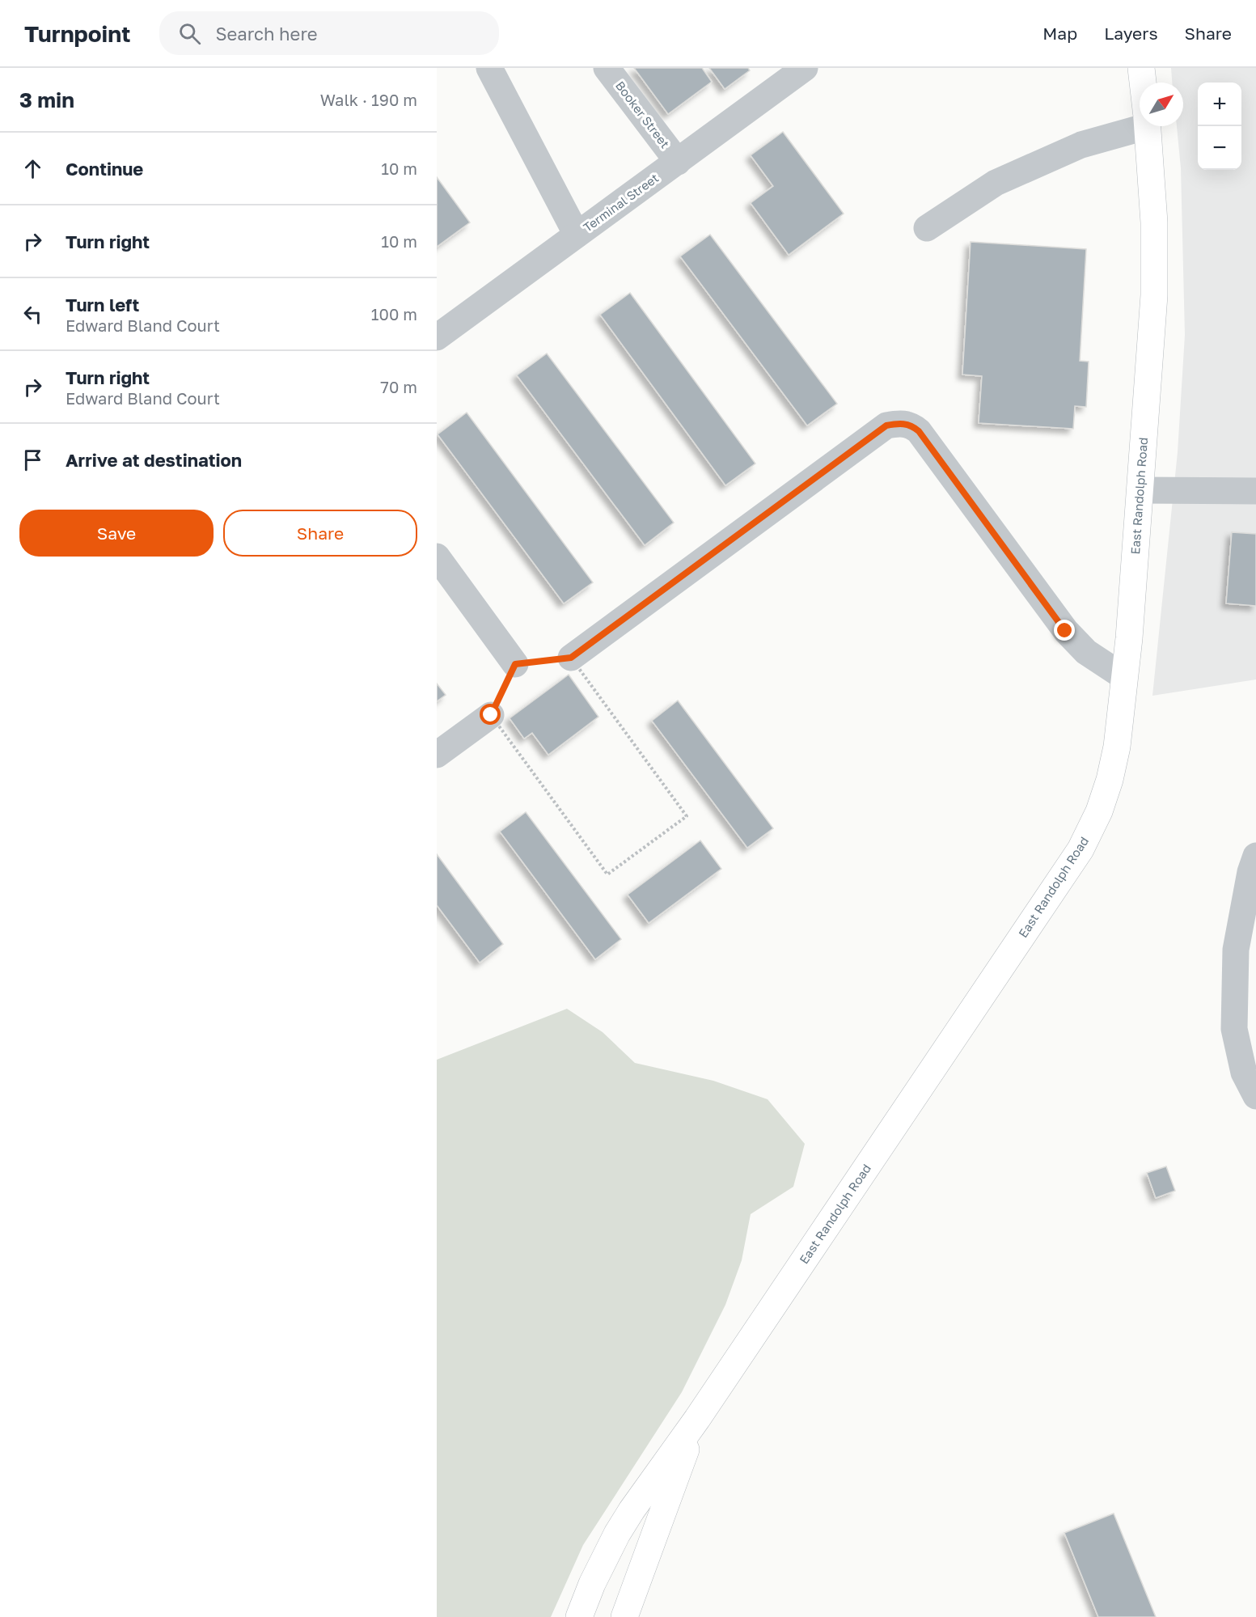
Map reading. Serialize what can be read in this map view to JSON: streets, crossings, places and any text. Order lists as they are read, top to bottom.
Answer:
{
  "streets": {
    "highway": ["East Randolph Road"],
    "street": ["Booker Street", "Terminal Street"]
  },
  "crossings": [
    ["Booker Street", "Terminal Street"]
  ],
  "north": "top right",
  "page": {
    "header": "Turnpoint",
    "search": "Search here",
    "nav": ["Map", "Layers", "Share"],
    "heading": ["3 min", "Walk · 190 m"],
    "map_buttons": ["+", "−"],
    "list": [
      ["Continue", "10 m"],
      ["Turn right", "10 m"],
      ["Turn left", "Edward Bland Court", "100 m"],
      ["Turn right", "Edward Bland Court", "70 m"],
      "Arrive at destination"
    ],
    "buttons": ["Save", "Share"]
  }
}
